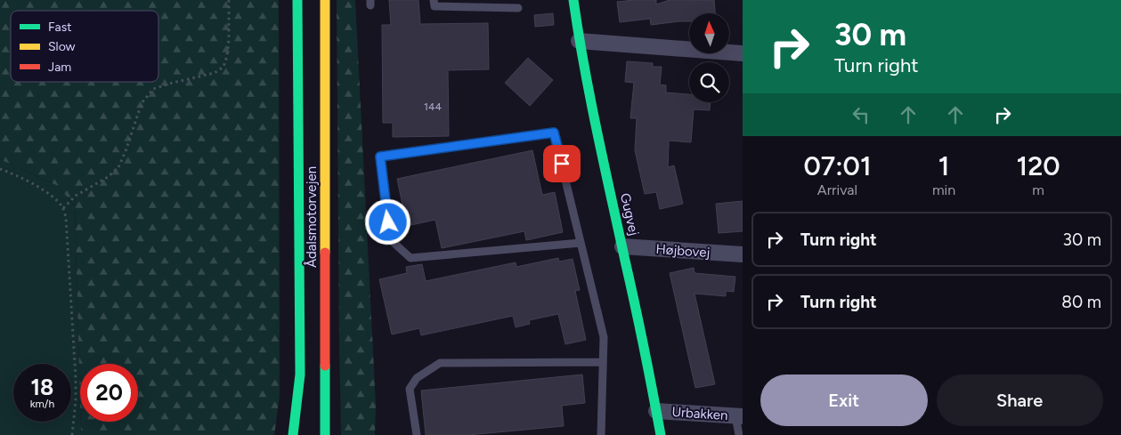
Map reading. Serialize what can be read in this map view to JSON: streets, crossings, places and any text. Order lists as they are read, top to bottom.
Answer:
{
  "streets": {
    "main road": ["Gugvej", "Ådalsmotorvejen"],
    "street": ["Højbovej", "Urbakken"]
  },
  "crossings": [
    ["Gugvej", "Højbovej"],
    ["Gugvej", "Urbakken"]
  ],
  "house_numbers": ["144"],
  "legend": ["Fast", "Slow", "Jam"],
  "north": "top",
  "page": {
    "turn": ["30 m", "Turn right"],
    "eta": [
      "07:01",
      "Arrival",
      "1",
      "min",
      "120",
      "m"
    ],
    "list": [
      {
        "name": "Turn right",
        "value": "30 m"
      },
      {
        "name": "Turn right",
        "value": "80 m"
      }
    ],
    "speed": "18 km/h",
    "limit": "20",
    "buttons": ["Exit", "Share"]
  }
}
